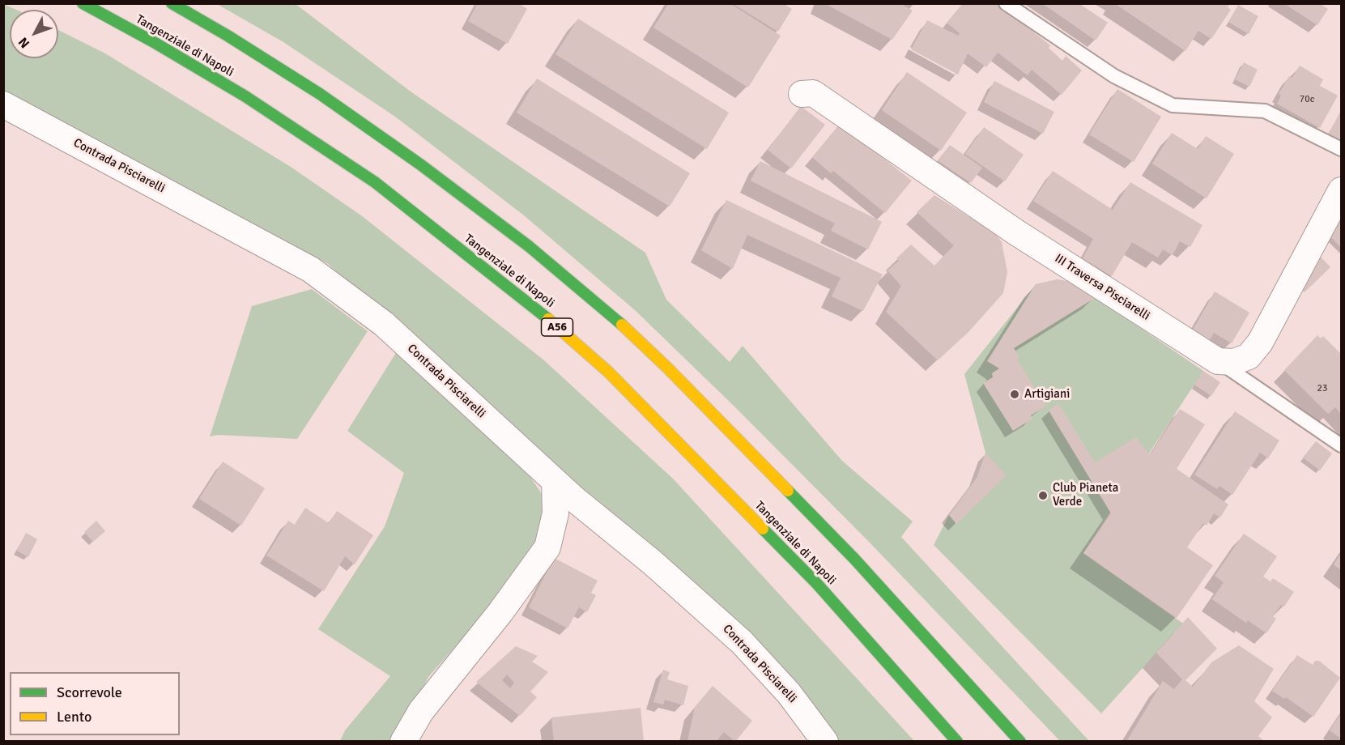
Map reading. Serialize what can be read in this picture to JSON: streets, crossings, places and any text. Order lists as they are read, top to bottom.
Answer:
{
  "streets": {
    "highway": ["Tangenziale di Napoli", "A56"],
    "street": ["Contrada Pisciarelli", "III Traversa Pisciarelli"]
  },
  "places": ["Artigiani", "Club Pianeta Verde"],
  "house_numbers": ["70c", "23"],
  "legend": ["Scorrevole", "Lento"],
  "north": "bottom left"
}
